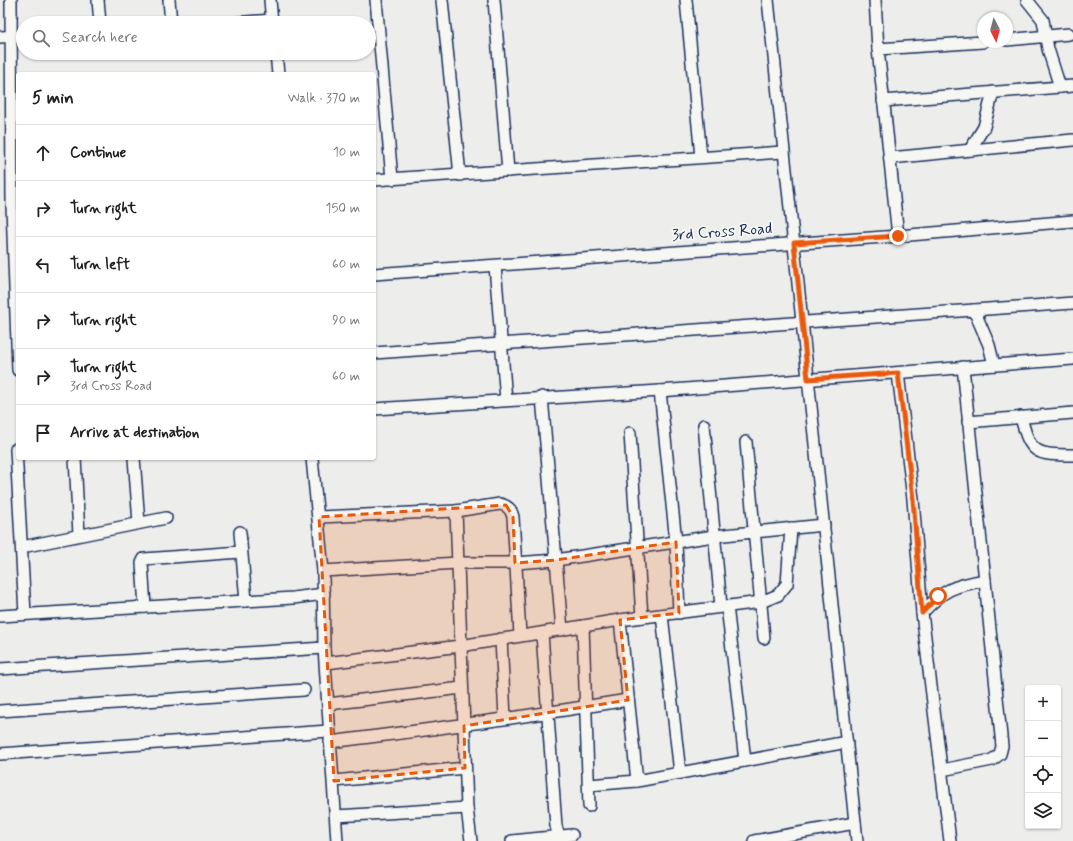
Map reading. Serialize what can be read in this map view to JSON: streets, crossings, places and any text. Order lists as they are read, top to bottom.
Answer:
{
  "streets": {
    "street": ["3rd Cross Road"]
  },
  "north": "bottom",
  "page": {
    "search": "Search here",
    "heading": ["5 min", "Walk · 370 m"],
    "list": [
      ["Continue", "10 m"],
      ["Turn right", "150 m"],
      ["Turn left", "60 m"],
      ["Turn right", "90 m"],
      ["Turn right", "3rd Cross Road", "60 m"],
      "Arrive at destination"
    ],
    "map_buttons": ["+", "−"]
  }
}
